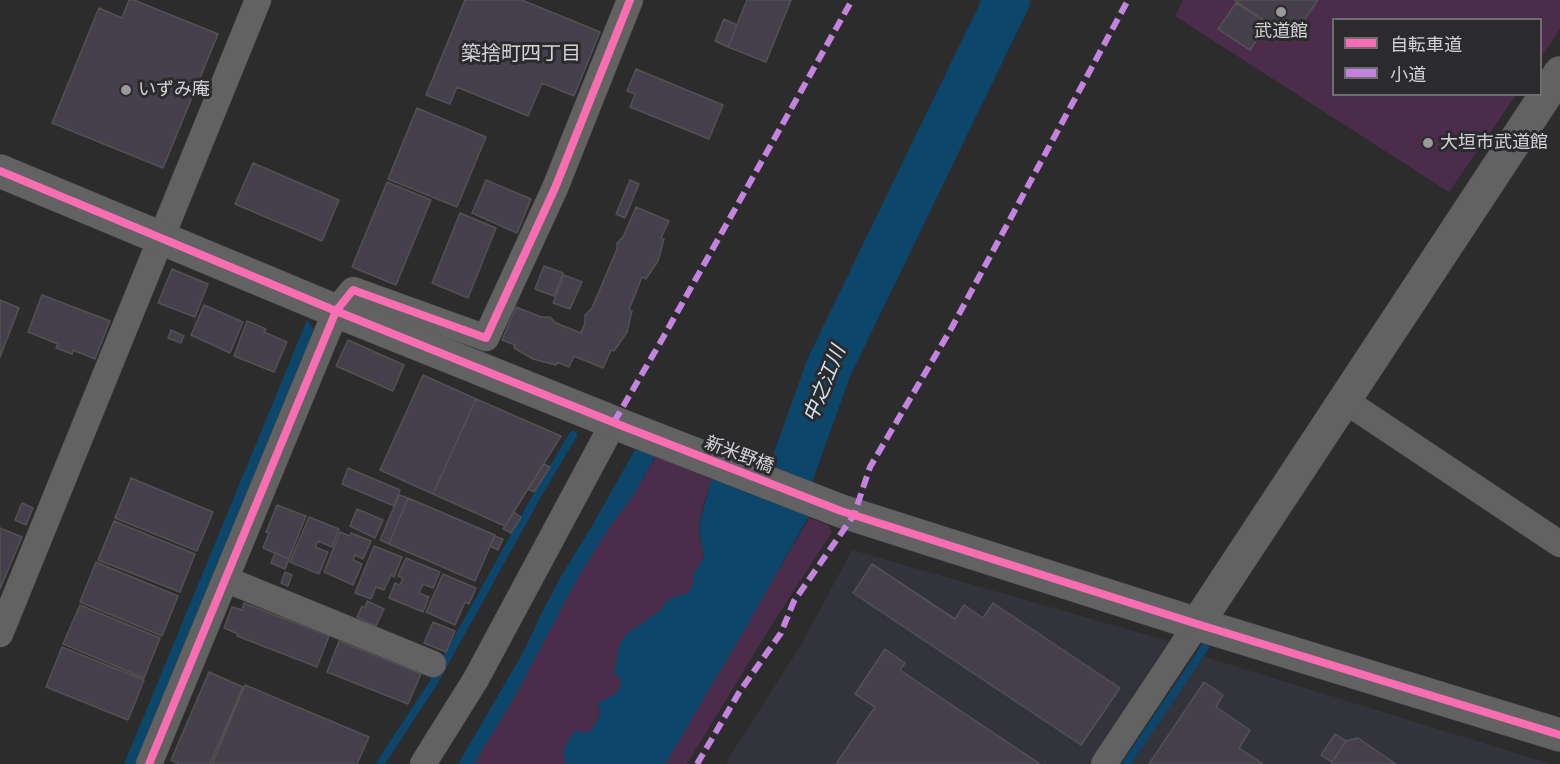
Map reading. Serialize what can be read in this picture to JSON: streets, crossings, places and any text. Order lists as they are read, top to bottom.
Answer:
{
  "streets": {
    "street": ["新米野橋"]
  },
  "districts": ["築捨町四丁目"],
  "water": ["中之江川"],
  "places": ["武道館", "いずみ庵", "大垣市武道館"],
  "legend": ["自転車道", "小道"]
}
